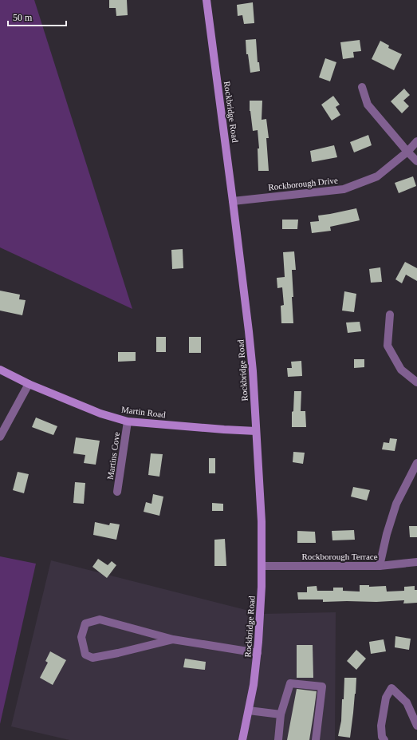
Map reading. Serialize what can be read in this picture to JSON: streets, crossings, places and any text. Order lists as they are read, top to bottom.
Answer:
{
  "streets": {
    "main road": ["Rockbridge Road", "Martin Road"],
    "street": ["Rockborough Drive", "Martins Cove", "Rockborough Terrace"]
  },
  "crossings": [
    ["Rockbridge Road", "Rockborough Drive"],
    ["Rockbridge Road", "Martin Road"],
    ["Rockbridge Road", "Rockborough Terrace"],
    ["Martin Road", "Martins Cove"]
  ],
  "scale_bar": "50 m"
}
